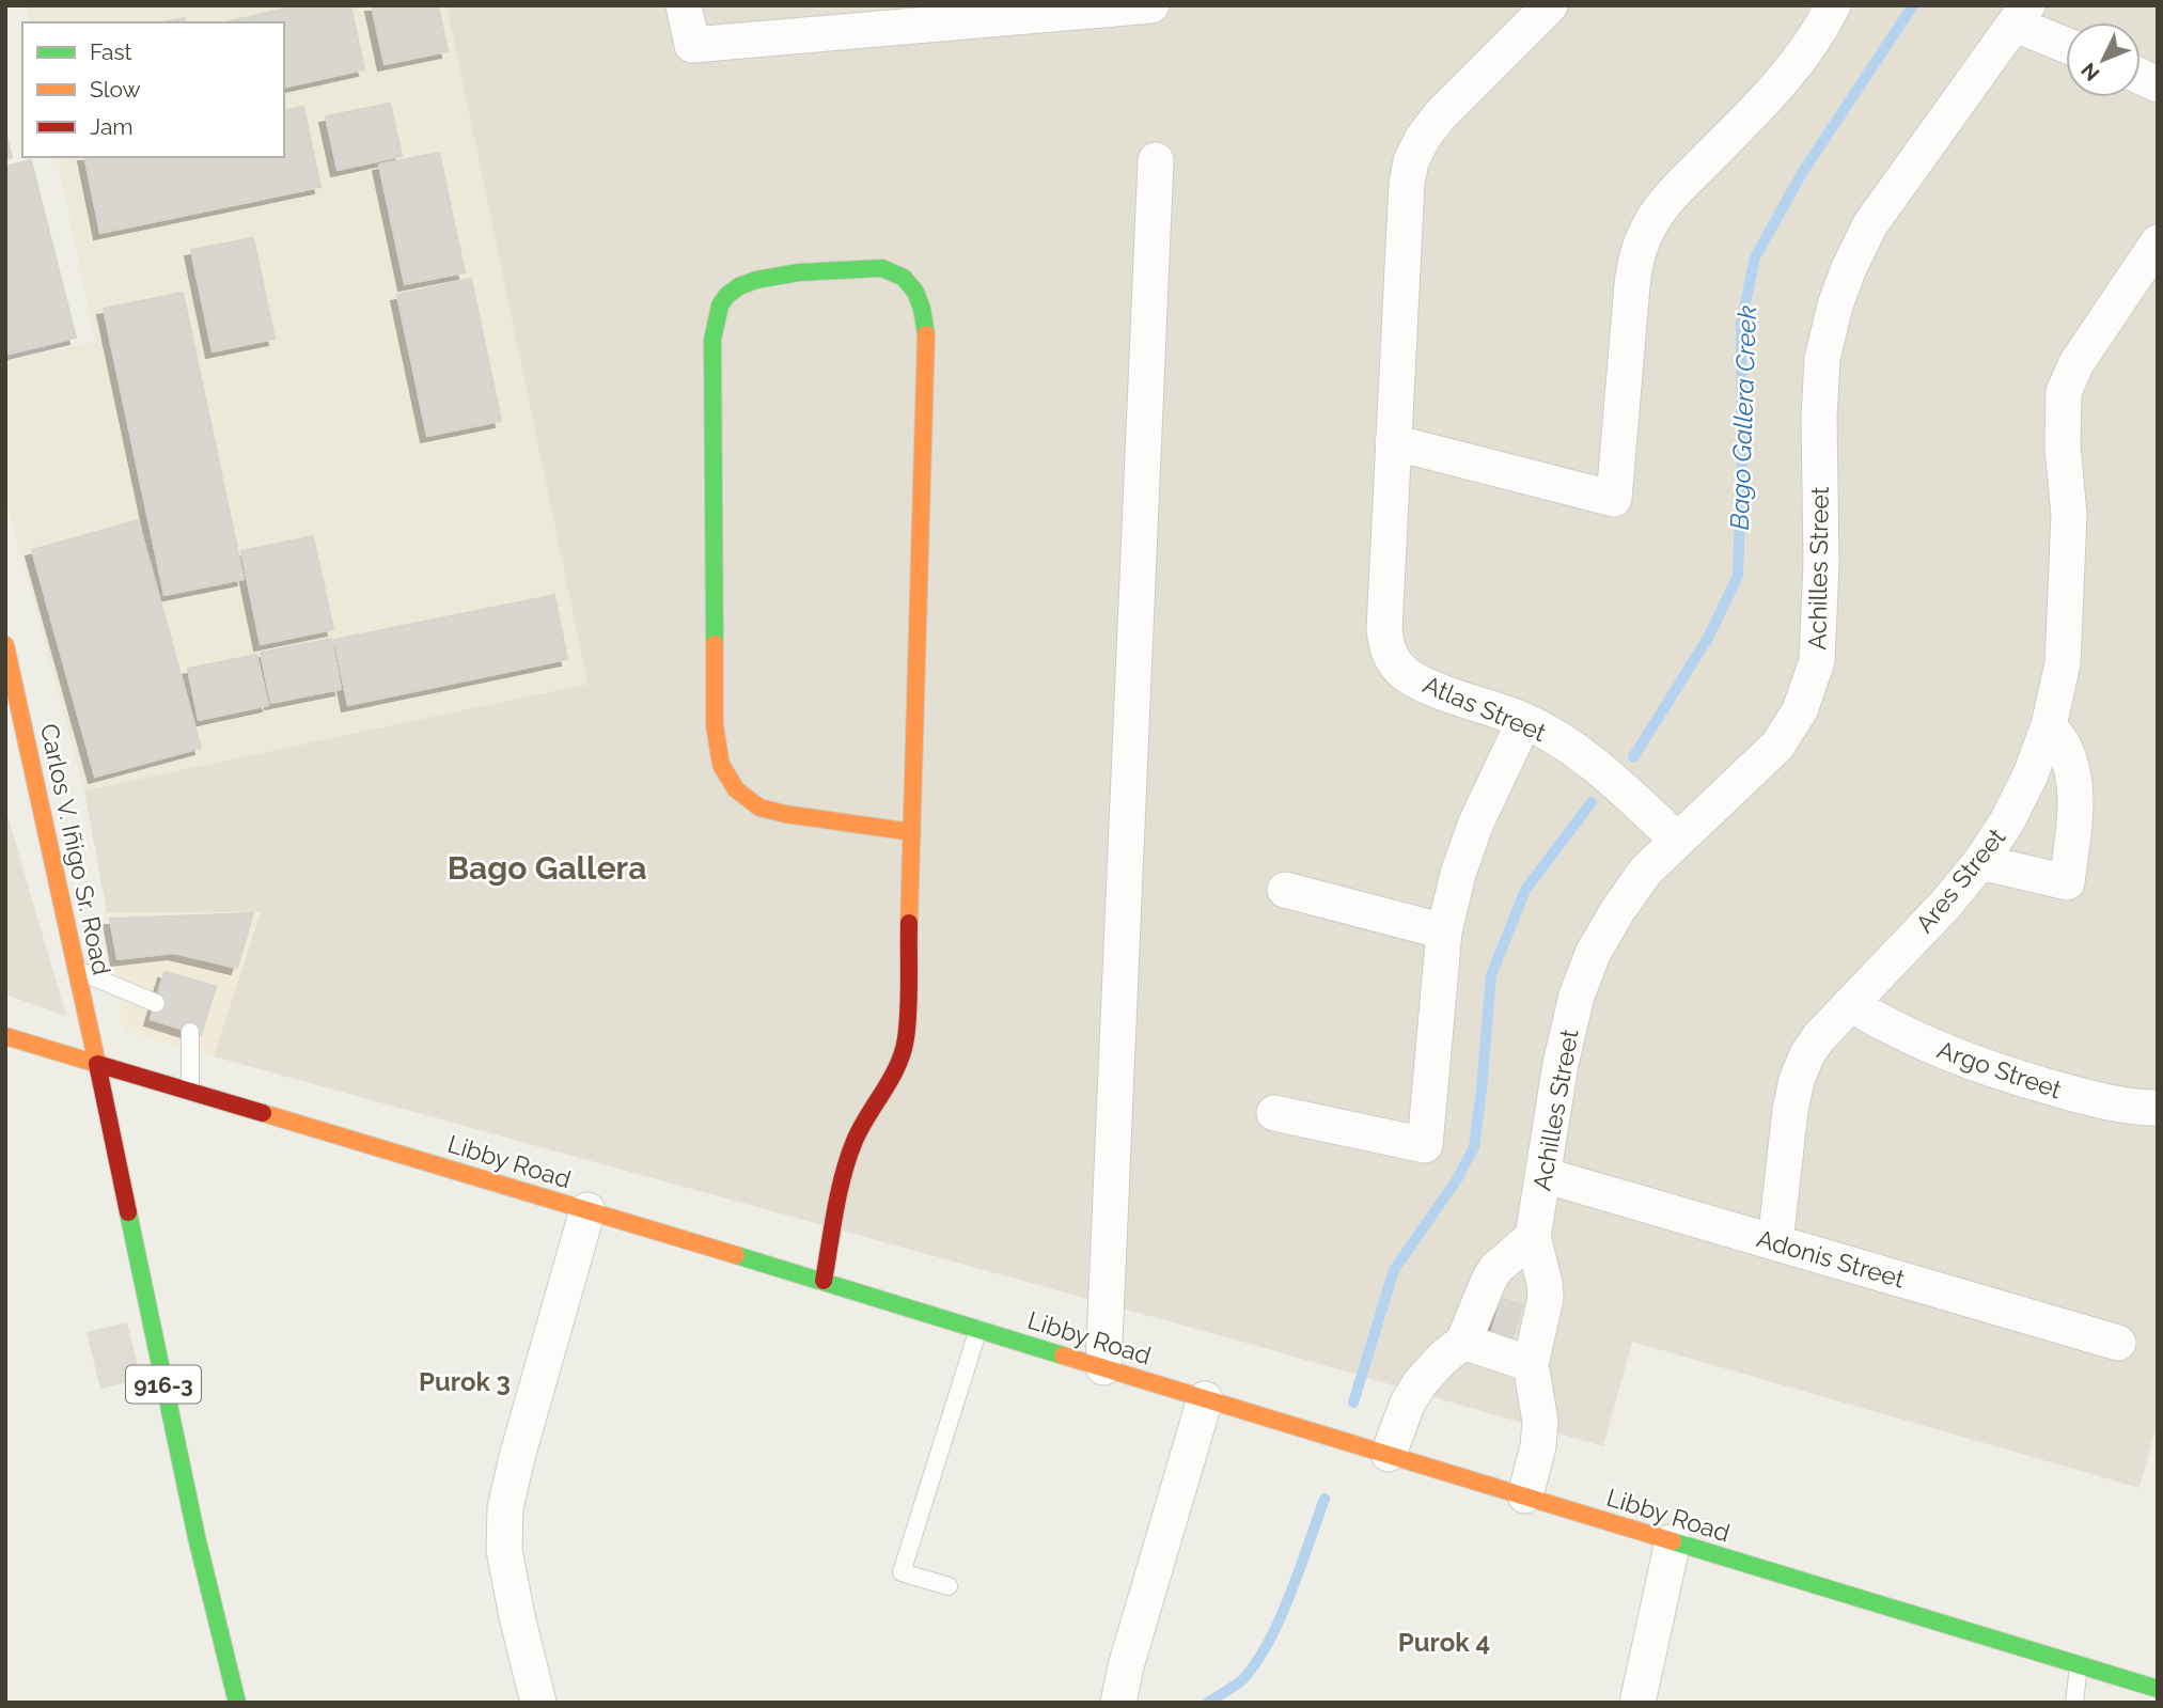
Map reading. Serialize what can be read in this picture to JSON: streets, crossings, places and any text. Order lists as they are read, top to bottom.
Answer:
{
  "streets": {
    "main road": ["Carlos V. Iñigo Sr. Road", "Libby Road", "916-3"],
    "street": [
      "Achilles Street",
      "Atlas Street",
      "Ares Street",
      "Argo Street",
      "Adonis Street"
    ]
  },
  "crossings": [
    ["Achilles Street", "Atlas Street"],
    ["Achilles Street", "Libby Road"],
    ["Achilles Street", "Adonis Street"],
    ["Carlos V. Iñigo Sr. Road", "Libby Road"],
    ["Carlos V. Iñigo Sr. Road", "916-3"],
    ["Ares Street", "Argo Street"],
    ["Ares Street", "Adonis Street"],
    ["Libby Road", "916-3"]
  ],
  "districts": ["Bago Gallera", "Purok 3", "Purok 4"],
  "water": ["Bago Gallera Creek"],
  "legend": ["Fast", "Slow", "Jam"],
  "north": "bottom left"
}
